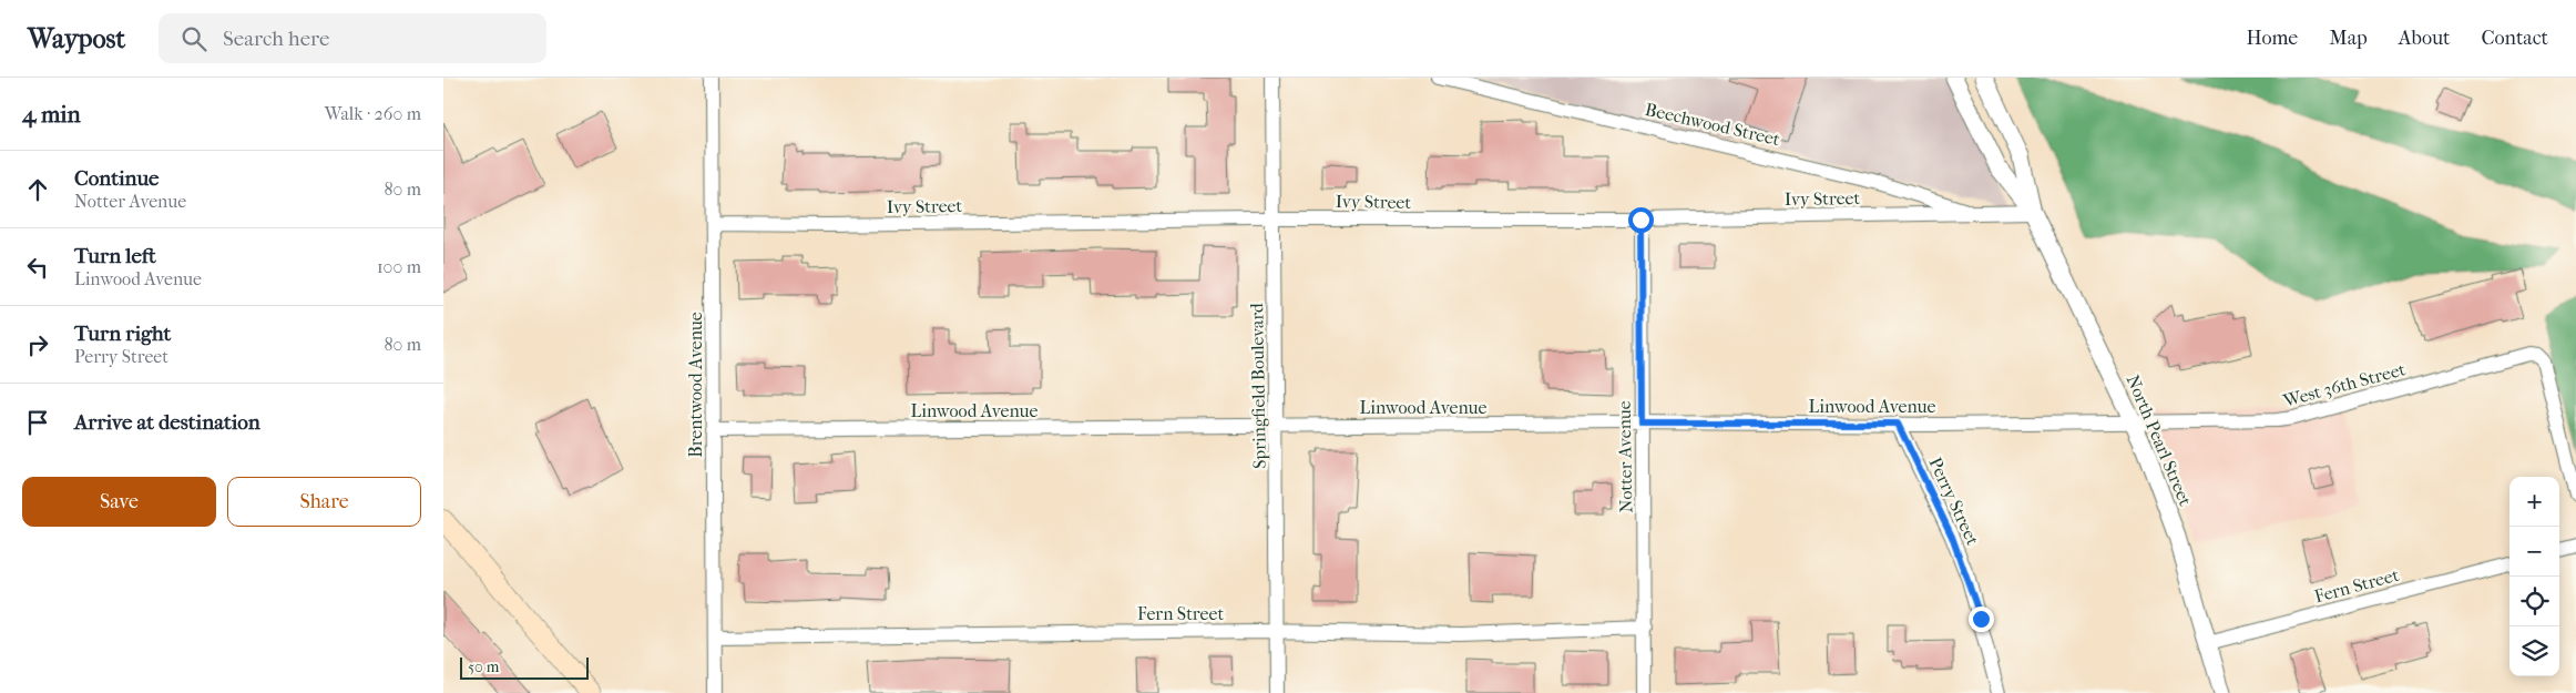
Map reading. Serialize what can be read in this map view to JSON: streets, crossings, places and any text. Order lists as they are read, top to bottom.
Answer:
{
  "streets": {
    "street": [
      "Beechwood Street",
      "Ivy Street",
      "Brentwood Avenue",
      "West 36th Street",
      "Springfield Boulevard",
      "Linwood Avenue",
      "North Pearl Street",
      "Notter Avenue",
      "Perry Street",
      "Fern Street"
    ]
  },
  "crossings": [
    ["Beechwood Street", "Ivy Street"],
    ["Ivy Street", "Brentwood Avenue"],
    ["Ivy Street", "Springfield Boulevard"],
    ["Ivy Street", "North Pearl Street"],
    ["Ivy Street", "Notter Avenue"],
    ["Brentwood Avenue", "Linwood Avenue"],
    ["Brentwood Avenue", "Fern Street"],
    ["West 36th Street", "Linwood Avenue"],
    ["West 36th Street", "North Pearl Street"],
    ["Springfield Boulevard", "Linwood Avenue"],
    ["Springfield Boulevard", "Fern Street"],
    ["Linwood Avenue", "North Pearl Street"],
    ["Linwood Avenue", "Notter Avenue"],
    ["Linwood Avenue", "Perry Street"],
    ["North Pearl Street", "Fern Street"],
    ["Notter Avenue", "Fern Street"]
  ],
  "scale_bar": "50 m",
  "page": {
    "header": "Waypost",
    "search": "Search here",
    "nav": [
      "Home",
      "Map",
      "About",
      "Contact"
    ],
    "heading": ["4 min", "Walk · 260 m"],
    "list": [
      ["Continue", "Notter Avenue", "80 m"],
      ["Turn left", "Linwood Avenue", "100 m"],
      ["Turn right", "Perry Street", "80 m"],
      "Arrive at destination"
    ],
    "buttons": ["Save", "Share"],
    "map_buttons": ["+", "−"],
    "scale": "50 m"
  }
}
